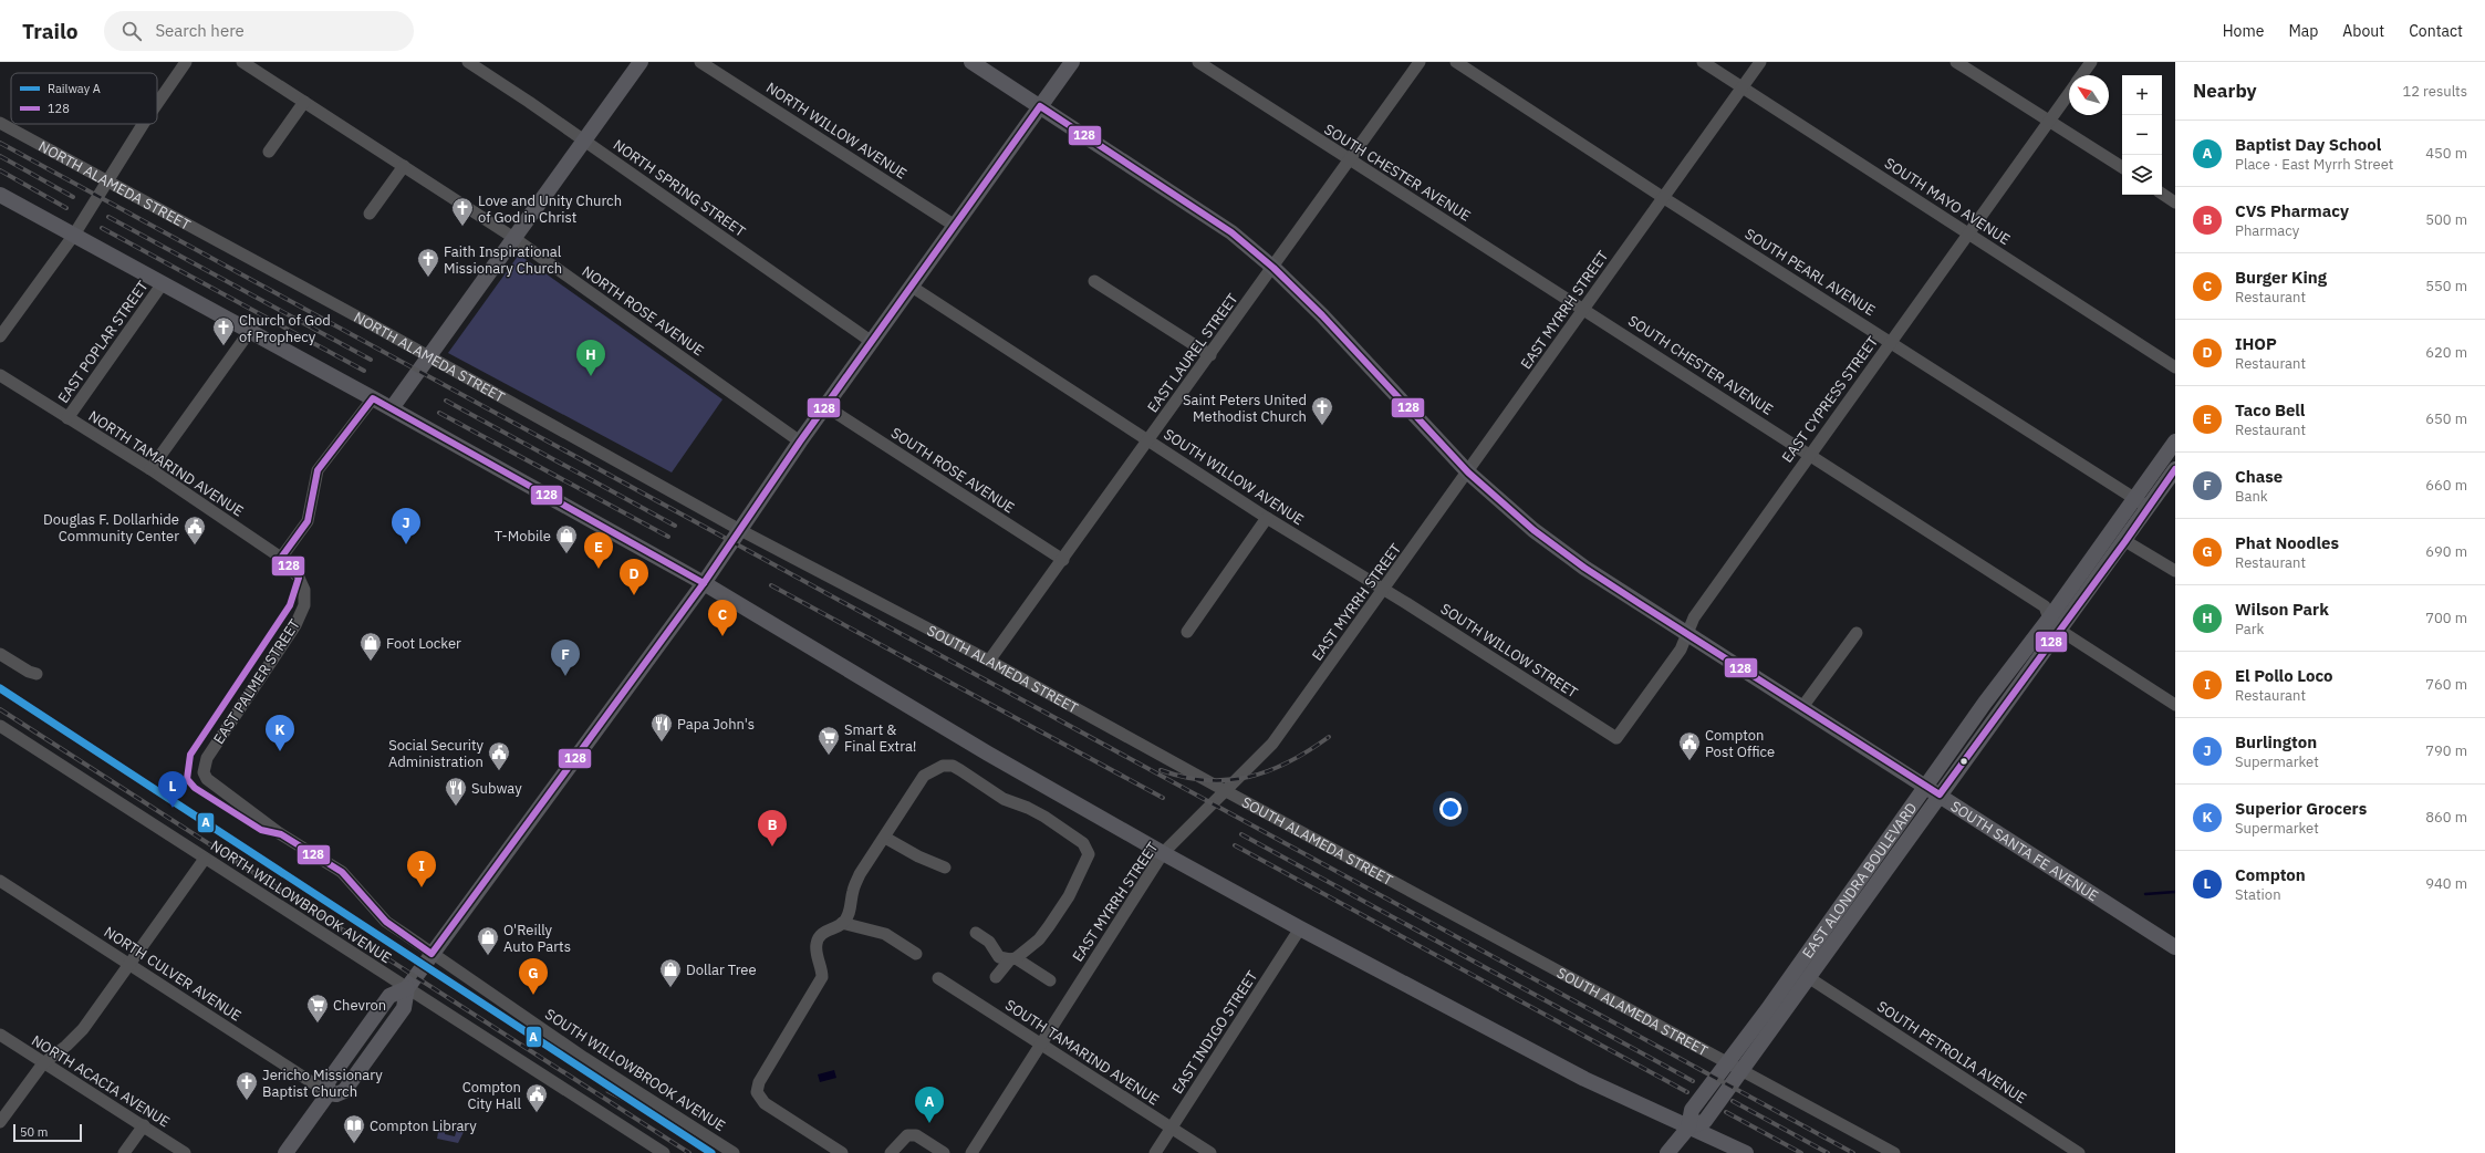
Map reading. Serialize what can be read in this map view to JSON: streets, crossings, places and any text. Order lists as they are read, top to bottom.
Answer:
{
  "streets": {
    "main road": ["SOUTH SANTA FE AVENUE", "EAST ALONDRA BOULEVARD"],
    "street": [
      "NORTH WILLOW AVENUE",
      "SOUTH CHESTER AVENUE",
      "NORTH ALAMEDA STREET",
      "NORTH SPRING STREET",
      "SOUTH MAYO AVENUE",
      "SOUTH PEARL AVENUE",
      "EAST MYRRH STREET",
      "NORTH ROSE AVENUE",
      "EAST POPLAR STREET",
      "EAST LAUREL STREET",
      "EAST CYPRESS STREET",
      "NORTH TAMARIND AVENUE",
      "SOUTH ROSE AVENUE",
      "SOUTH WILLOW AVENUE",
      "SOUTH WILLOW STREET",
      "SOUTH ALAMEDA STREET",
      "EAST PALMER STREET",
      "NORTH WILLOWBROOK AVENUE",
      "NORTH CULVER AVENUE",
      "EAST INDIGO STREET",
      "SOUTH TAMARIND AVENUE",
      "SOUTH PETROLIA AVENUE",
      "SOUTH WILLOWBROOK AVENUE",
      "NORTH ACACIA AVENUE"
    ]
  },
  "crossings": [
    ["SOUTH CHESTER AVENUE", "EAST MYRRH STREET"],
    ["SOUTH CHESTER AVENUE", "EAST LAUREL STREET"],
    ["SOUTH CHESTER AVENUE", "EAST CYPRESS STREET"],
    ["SOUTH CHESTER AVENUE", "EAST ALONDRA BOULEVARD"],
    ["NORTH ALAMEDA STREET", "SOUTH ALAMEDA STREET"],
    ["SOUTH MAYO AVENUE", "EAST MYRRH STREET"],
    ["SOUTH MAYO AVENUE", "EAST CYPRESS STREET"],
    ["SOUTH PEARL AVENUE", "EAST MYRRH STREET"],
    ["SOUTH PEARL AVENUE", "EAST CYPRESS STREET"],
    ["SOUTH PEARL AVENUE", "EAST ALONDRA BOULEVARD"],
    ["EAST MYRRH STREET", "SOUTH WILLOW AVENUE"],
    ["EAST MYRRH STREET", "SOUTH WILLOW STREET"],
    ["EAST MYRRH STREET", "SOUTH ALAMEDA STREET"],
    ["EAST MYRRH STREET", "SOUTH SANTA FE AVENUE"],
    ["EAST MYRRH STREET", "SOUTH TAMARIND AVENUE"],
    ["EAST POPLAR STREET", "NORTH TAMARIND AVENUE"],
    ["EAST LAUREL STREET", "SOUTH ROSE AVENUE"],
    ["EAST LAUREL STREET", "SOUTH WILLOW AVENUE"],
    ["EAST LAUREL STREET", "SOUTH ALAMEDA STREET"],
    ["EAST LAUREL STREET", "SOUTH SANTA FE AVENUE"],
    ["EAST CYPRESS STREET", "SOUTH WILLOW STREET"],
    ["EAST CYPRESS STREET", "SOUTH SANTA FE AVENUE"],
    ["NORTH TAMARIND AVENUE", "EAST PALMER STREET"],
    ["SOUTH WILLOW AVENUE", "SOUTH WILLOW STREET"],
    ["SOUTH ALAMEDA STREET", "EAST ALONDRA BOULEVARD"],
    ["EAST PALMER STREET", "NORTH WILLOWBROOK AVENUE"],
    ["SOUTH SANTA FE AVENUE", "EAST ALONDRA BOULEVARD"],
    ["EAST ALONDRA BOULEVARD", "SOUTH PETROLIA AVENUE"],
    ["NORTH WILLOWBROOK AVENUE", "SOUTH WILLOWBROOK AVENUE"],
    ["EAST INDIGO STREET", "SOUTH TAMARIND AVENUE"]
  ],
  "places": {
    "church": [
      "Love and Unity Church of God in Christ",
      "Faith Inspirational Missionary Church",
      "Church of God of Prophecy",
      "Saint Peters United Methodist Church",
      "Jericho Missionary Baptist Church"
    ],
    "public building": [
      "Douglas F. Dollarhide Community Center",
      "Compton Post Office",
      "Social Security Administration",
      "Compton City Hall"
    ],
    "shop": [
      "T-Mobile",
      "Foot Locker",
      "O'Reilly Auto Parts",
      "Dollar Tree"
    ],
    "restaurant": ["Papa John's", "Subway"],
    "supermarket": ["Smart & Final Extra!", "Chevron"],
    "library": ["Compton Library"]
  },
  "lines": ["transit line 128", "rail line A"],
  "legend": ["Railway A", "128"],
  "scale_bar": "50 m",
  "north": "top left",
  "page": {
    "header": "Trailo",
    "search": "Search here",
    "nav": [
      "Home",
      "Map",
      "About",
      "Contact"
    ],
    "heading": ["Nearby", "12 results"],
    "map_buttons": ["+", "−"],
    "list": [
      {
        "mark": "A",
        "name": "Baptist Day School",
        "note": "Place · East Myrrh Street",
        "value": "450 m"
      },
      {
        "mark": "B",
        "name": "CVS Pharmacy",
        "note": "Pharmacy",
        "value": "500 m"
      },
      {
        "mark": "C",
        "name": "Burger King",
        "note": "Restaurant",
        "value": "550 m"
      },
      {
        "mark": "D",
        "name": "IHOP",
        "note": "Restaurant",
        "value": "620 m"
      },
      {
        "mark": "E",
        "name": "Taco Bell",
        "note": "Restaurant",
        "value": "650 m"
      },
      {
        "mark": "F",
        "name": "Chase",
        "note": "Bank",
        "value": "660 m"
      },
      {
        "mark": "G",
        "name": "Phat Noodles",
        "note": "Restaurant",
        "value": "690 m"
      },
      {
        "mark": "H",
        "name": "Wilson Park",
        "note": "Park",
        "value": "700 m"
      },
      {
        "mark": "I",
        "name": "El Pollo Loco",
        "note": "Restaurant",
        "value": "760 m"
      },
      {
        "mark": "J",
        "name": "Burlington",
        "note": "Supermarket",
        "value": "790 m"
      },
      {
        "mark": "K",
        "name": "Superior Grocers",
        "note": "Supermarket",
        "value": "860 m"
      },
      {
        "mark": "L",
        "name": "Compton",
        "note": "Station",
        "value": "940 m"
      }
    ],
    "pins": [
      "H",
      "J",
      "E",
      "D",
      "C",
      "F",
      "K",
      "L",
      "B",
      "I",
      "G",
      "A"
    ],
    "scale": "50 m"
  }
}
